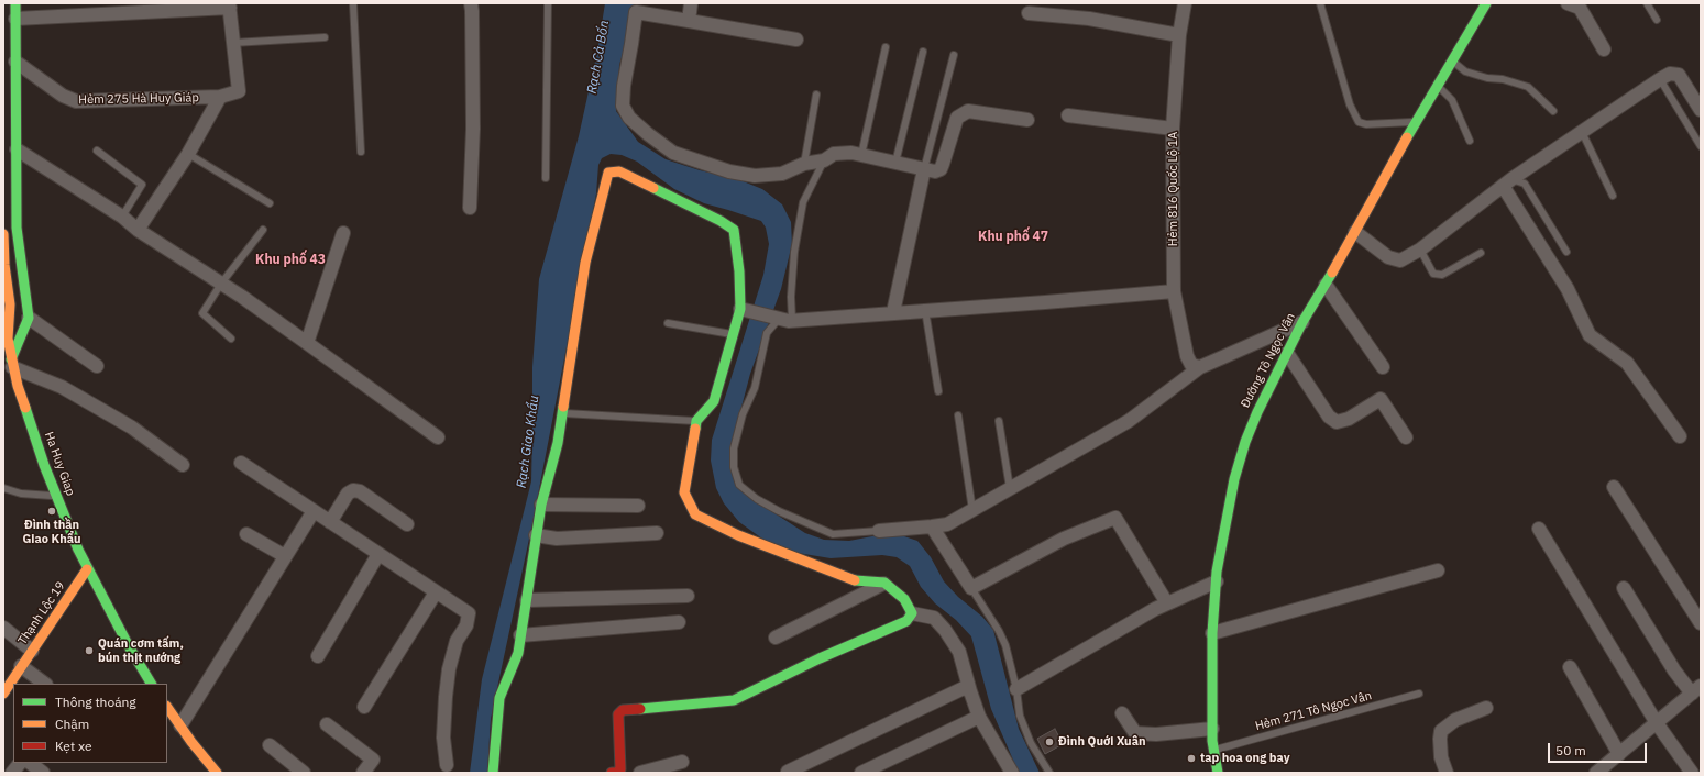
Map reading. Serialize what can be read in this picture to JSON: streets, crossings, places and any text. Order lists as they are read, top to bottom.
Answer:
{
  "streets": {
    "main road": ["Đường Tô Ngọc Vân", "Ha Huy Giap", "Thạnh Lộc 19"],
    "street": ["Hẻm 275 Hà Huy Giáp", "Hẻm 816 Quốc Lộ 1A"],
    "lane": ["Hẻm 271 Tô Ngọc Vân"]
  },
  "crossings": [
    ["Đường Tô Ngọc Vân", "Hẻm 271 Tô Ngọc Vân"],
    ["Ha Huy Giap", "Thạnh Lộc 19"]
  ],
  "districts": ["Khu phố 47", "Khu phố 43"],
  "water": ["Rạch Cả Bốn", "Rạch Giao Khẩu"],
  "places": [
    "Đình thần Giao Khẩu",
    "Quán cơm tấm, bún thịt nướng",
    "Đình Quới Xuân",
    "tap hoa ong bay"
  ],
  "legend": ["Thông thoáng", "Chậm", "Kẹt xe"],
  "scale_bar": "50 m"
}
